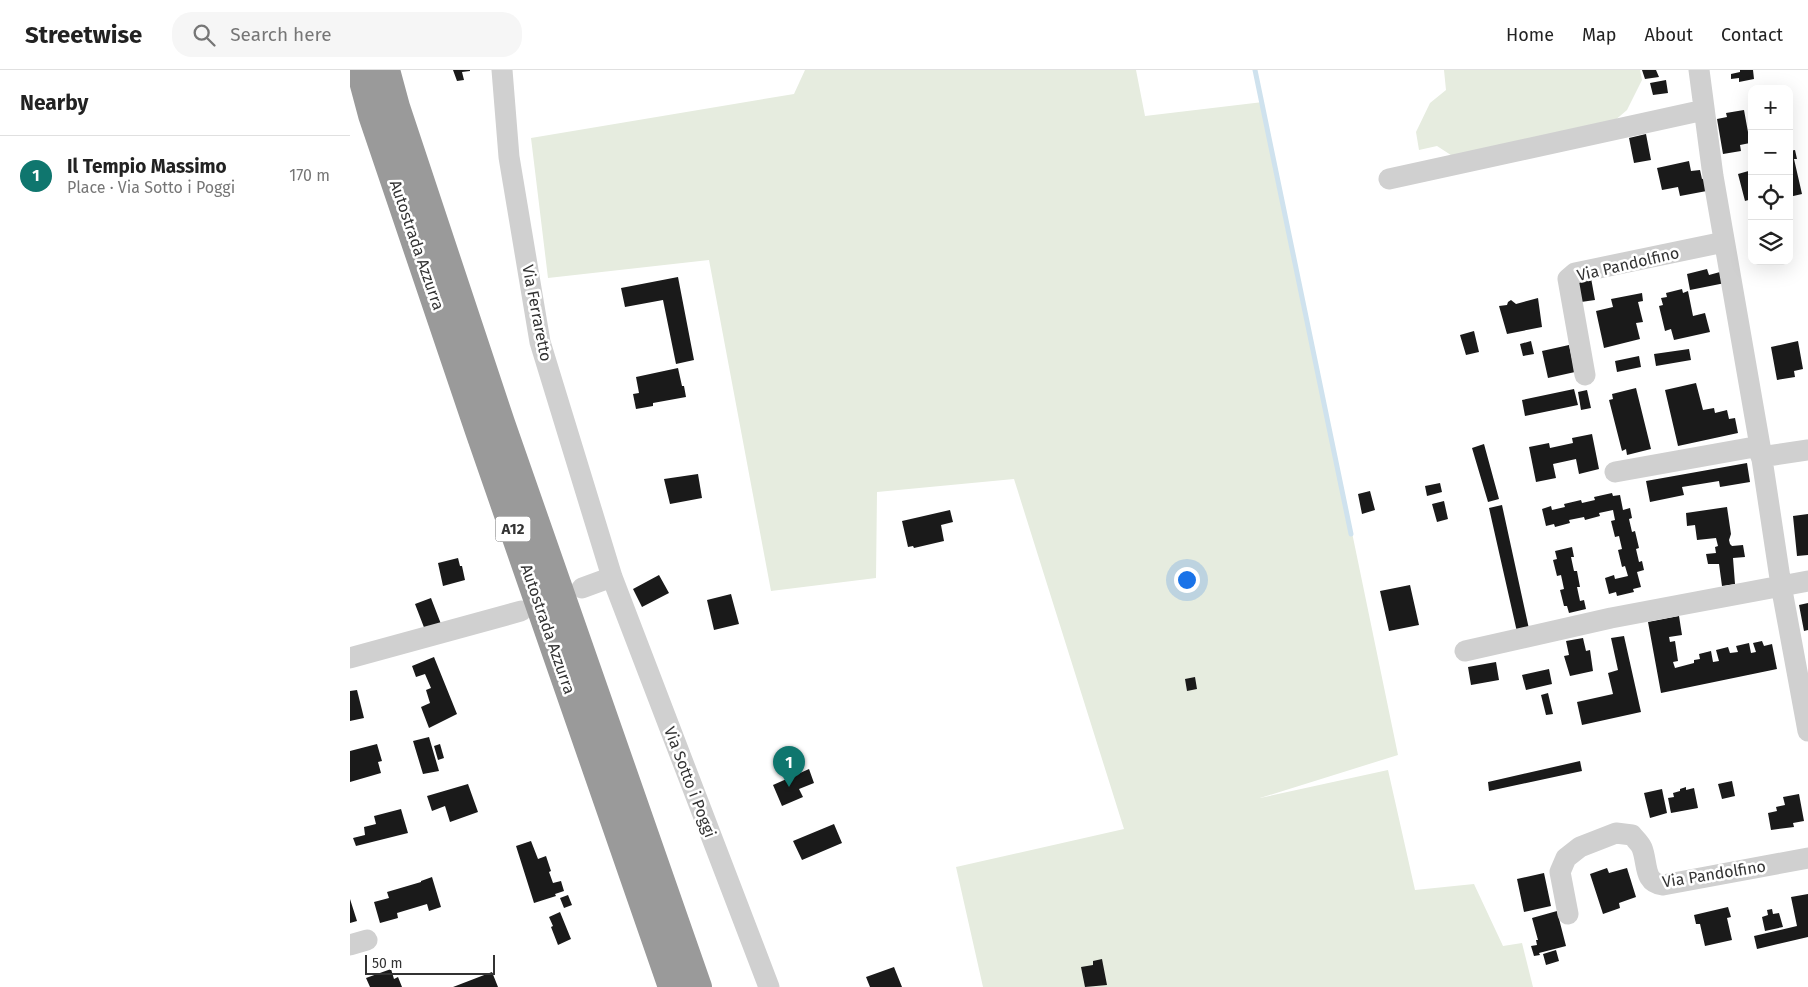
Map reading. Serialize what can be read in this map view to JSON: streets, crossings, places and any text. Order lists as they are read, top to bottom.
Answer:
{
  "streets": {
    "highway": ["Autostrada Azzurra", "A12"],
    "street": ["Via Pandolfino", "Via Ferraretto", "Via Sotto i Poggi"]
  },
  "crossings": [
    ["Via Ferraretto", "Via Sotto i Poggi"]
  ],
  "scale_bar": "50 m",
  "page": {
    "header": "Streetwise",
    "search": "Search here",
    "nav": [
      "Home",
      "Map",
      "About",
      "Contact"
    ],
    "heading": "Nearby",
    "map_buttons": ["+", "−"],
    "list": [
      {
        "mark": "1",
        "name": "Il Tempio Massimo",
        "note": "Place · Via Sotto i Poggi",
        "value": "170 m"
      }
    ],
    "pins": "1",
    "scale": "50 m"
  }
}
